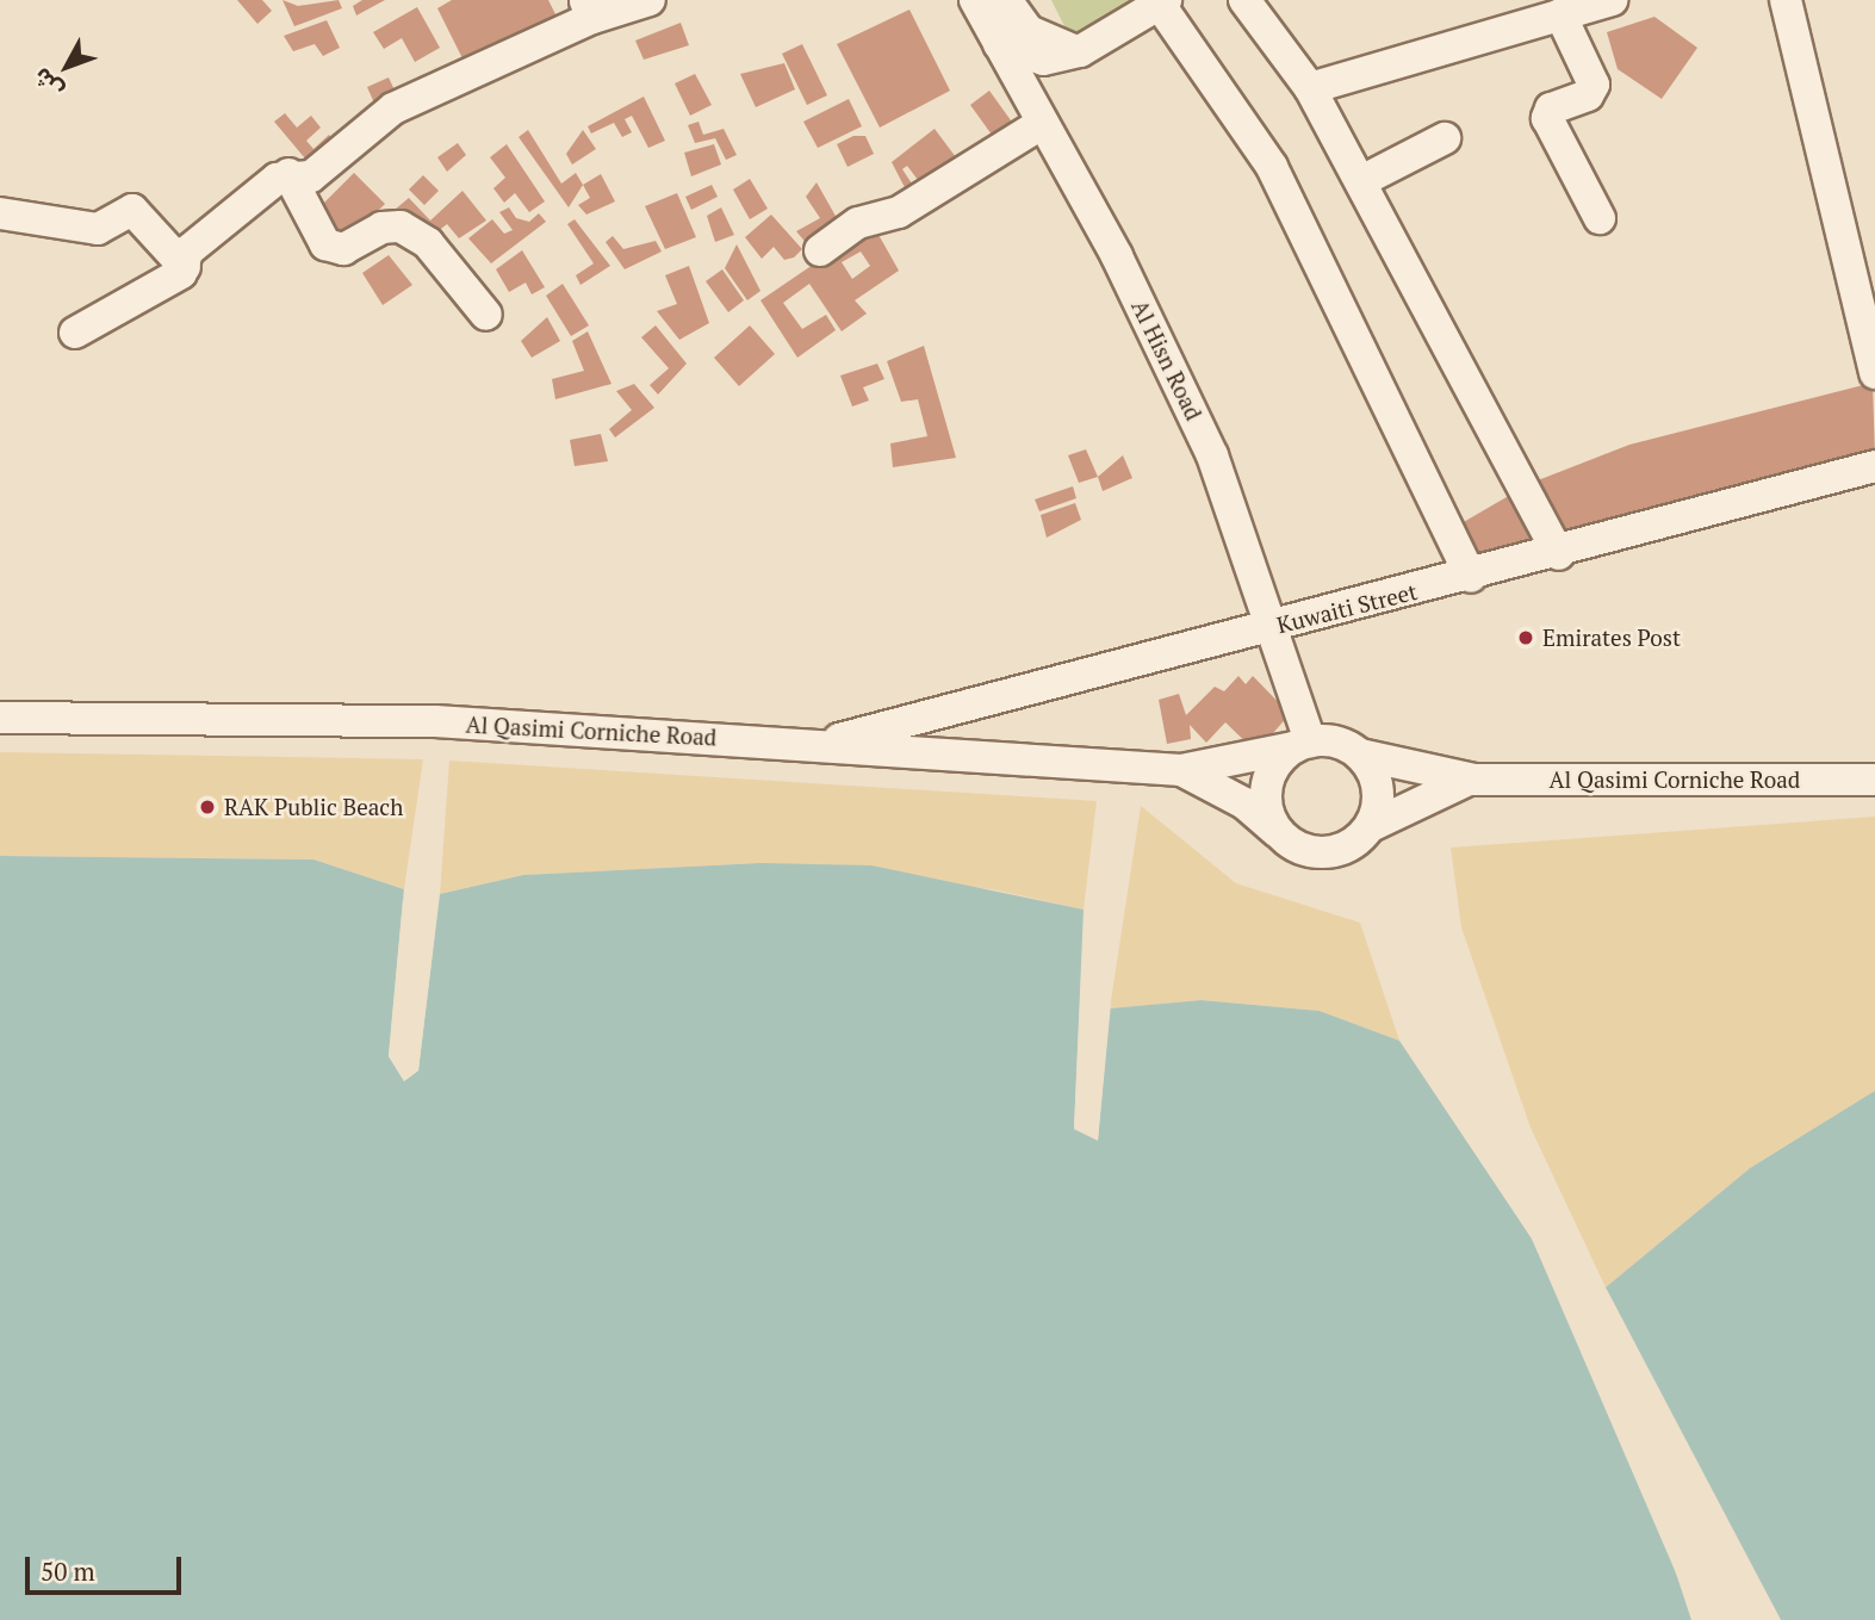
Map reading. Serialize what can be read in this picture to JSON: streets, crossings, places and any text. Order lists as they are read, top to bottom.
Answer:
{
  "streets": {
    "street": ["Al Hisn Road", "Kuwaiti Street", "Al Qasimi Corniche Road"]
  },
  "crossings": [
    ["Al Hisn Road", "Kuwaiti Street"],
    ["Al Hisn Road", "Al Qasimi Corniche Road"],
    ["Kuwaiti Street", "Al Qasimi Corniche Road"]
  ],
  "places": ["Emirates Post", "RAK Public Beach"],
  "scale_bar": "50 m",
  "north": "bottom left"
}
